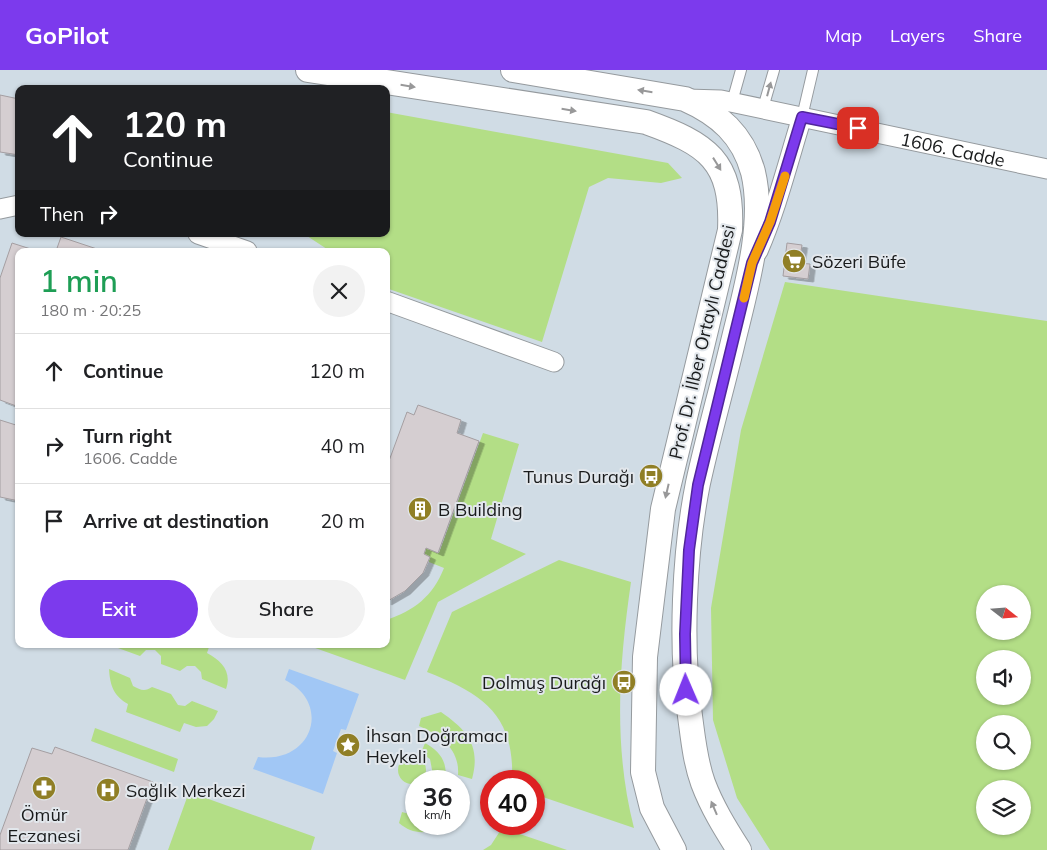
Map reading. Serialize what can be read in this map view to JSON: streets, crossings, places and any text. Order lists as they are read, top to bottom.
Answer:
{
  "streets": {
    "street": ["1606. Cadde", "Prof. Dr. İlber Ortaylı Caddesi"]
  },
  "crossings": [
    ["1606. Cadde", "Prof. Dr. İlber Ortaylı Caddesi"]
  ],
  "places": {
    "supermarket": ["Sözeri Büfe"],
    "bus stop": ["Tunus Durağı", "Dolmuş Durağı"],
    "building": ["B Building"],
    "place": ["İhsan Doğramacı Heykeli"],
    "pharmacy": ["Ömür Eczanesi"],
    "hospital": ["Sağlık Merkezi"]
  },
  "north": "right",
  "page": {
    "header": "GoPilot",
    "nav": ["Map", "Layers", "Share"],
    "turn": ["120 m", "Continue"],
    "then": "Then",
    "heading": ["1 min", "180 m · 20:25"],
    "list": [
      {
        "name": "Continue",
        "value": "120 m"
      },
      {
        "name": "Turn right",
        "note": "1606. Cadde",
        "value": "40 m"
      },
      {
        "name": "Arrive at destination",
        "value": "20 m"
      }
    ],
    "buttons": ["Exit", "Share"],
    "speed": "36 km/h",
    "limit": "40"
  }
}
